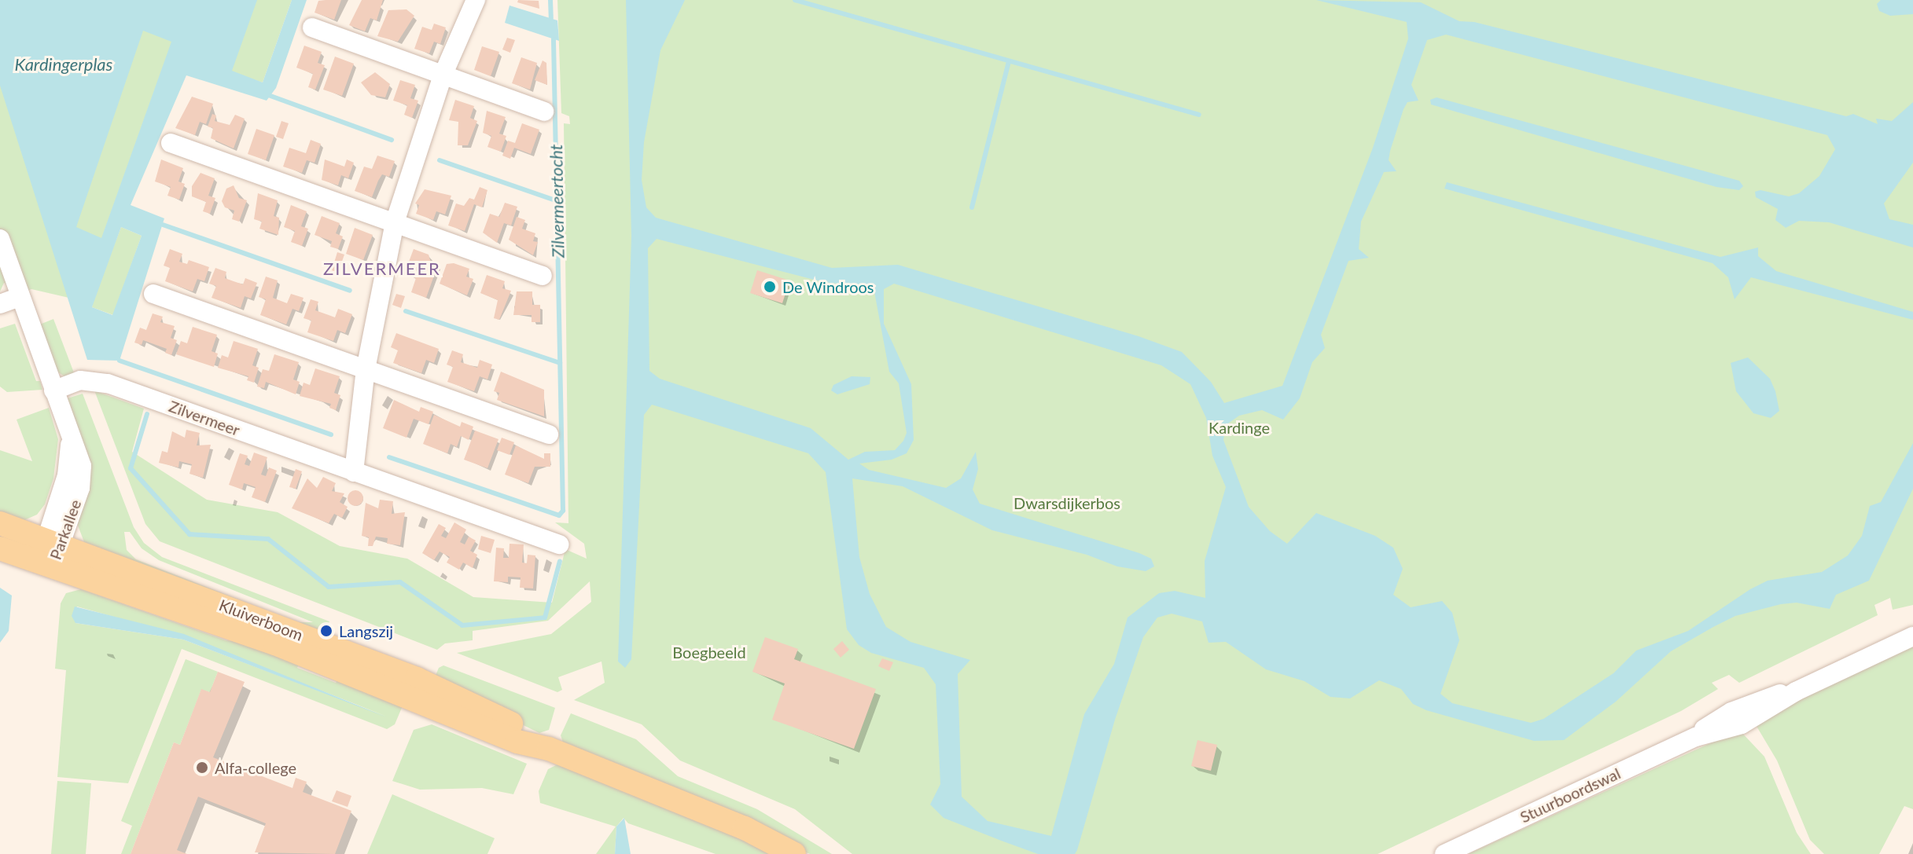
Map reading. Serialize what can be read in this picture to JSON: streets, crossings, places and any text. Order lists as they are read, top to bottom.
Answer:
{
  "streets": {
    "main road": ["Kluiverboom"],
    "street": ["Zilvermeer", "Parkallee", "Stuurboordswal"]
  },
  "crossings": [
    ["Zilvermeer", "Parkallee"],
    ["Parkallee", "Kluiverboom"]
  ],
  "districts": ["ZILVERMEER"],
  "water": ["Kardingerplas", "Zilvermeertocht"],
  "parks": ["Kardinge", "Dwarsdijkerbos", "Boegbeeld"],
  "places": ["De Windroos", "Langszij", "Alfa-college"]
}
